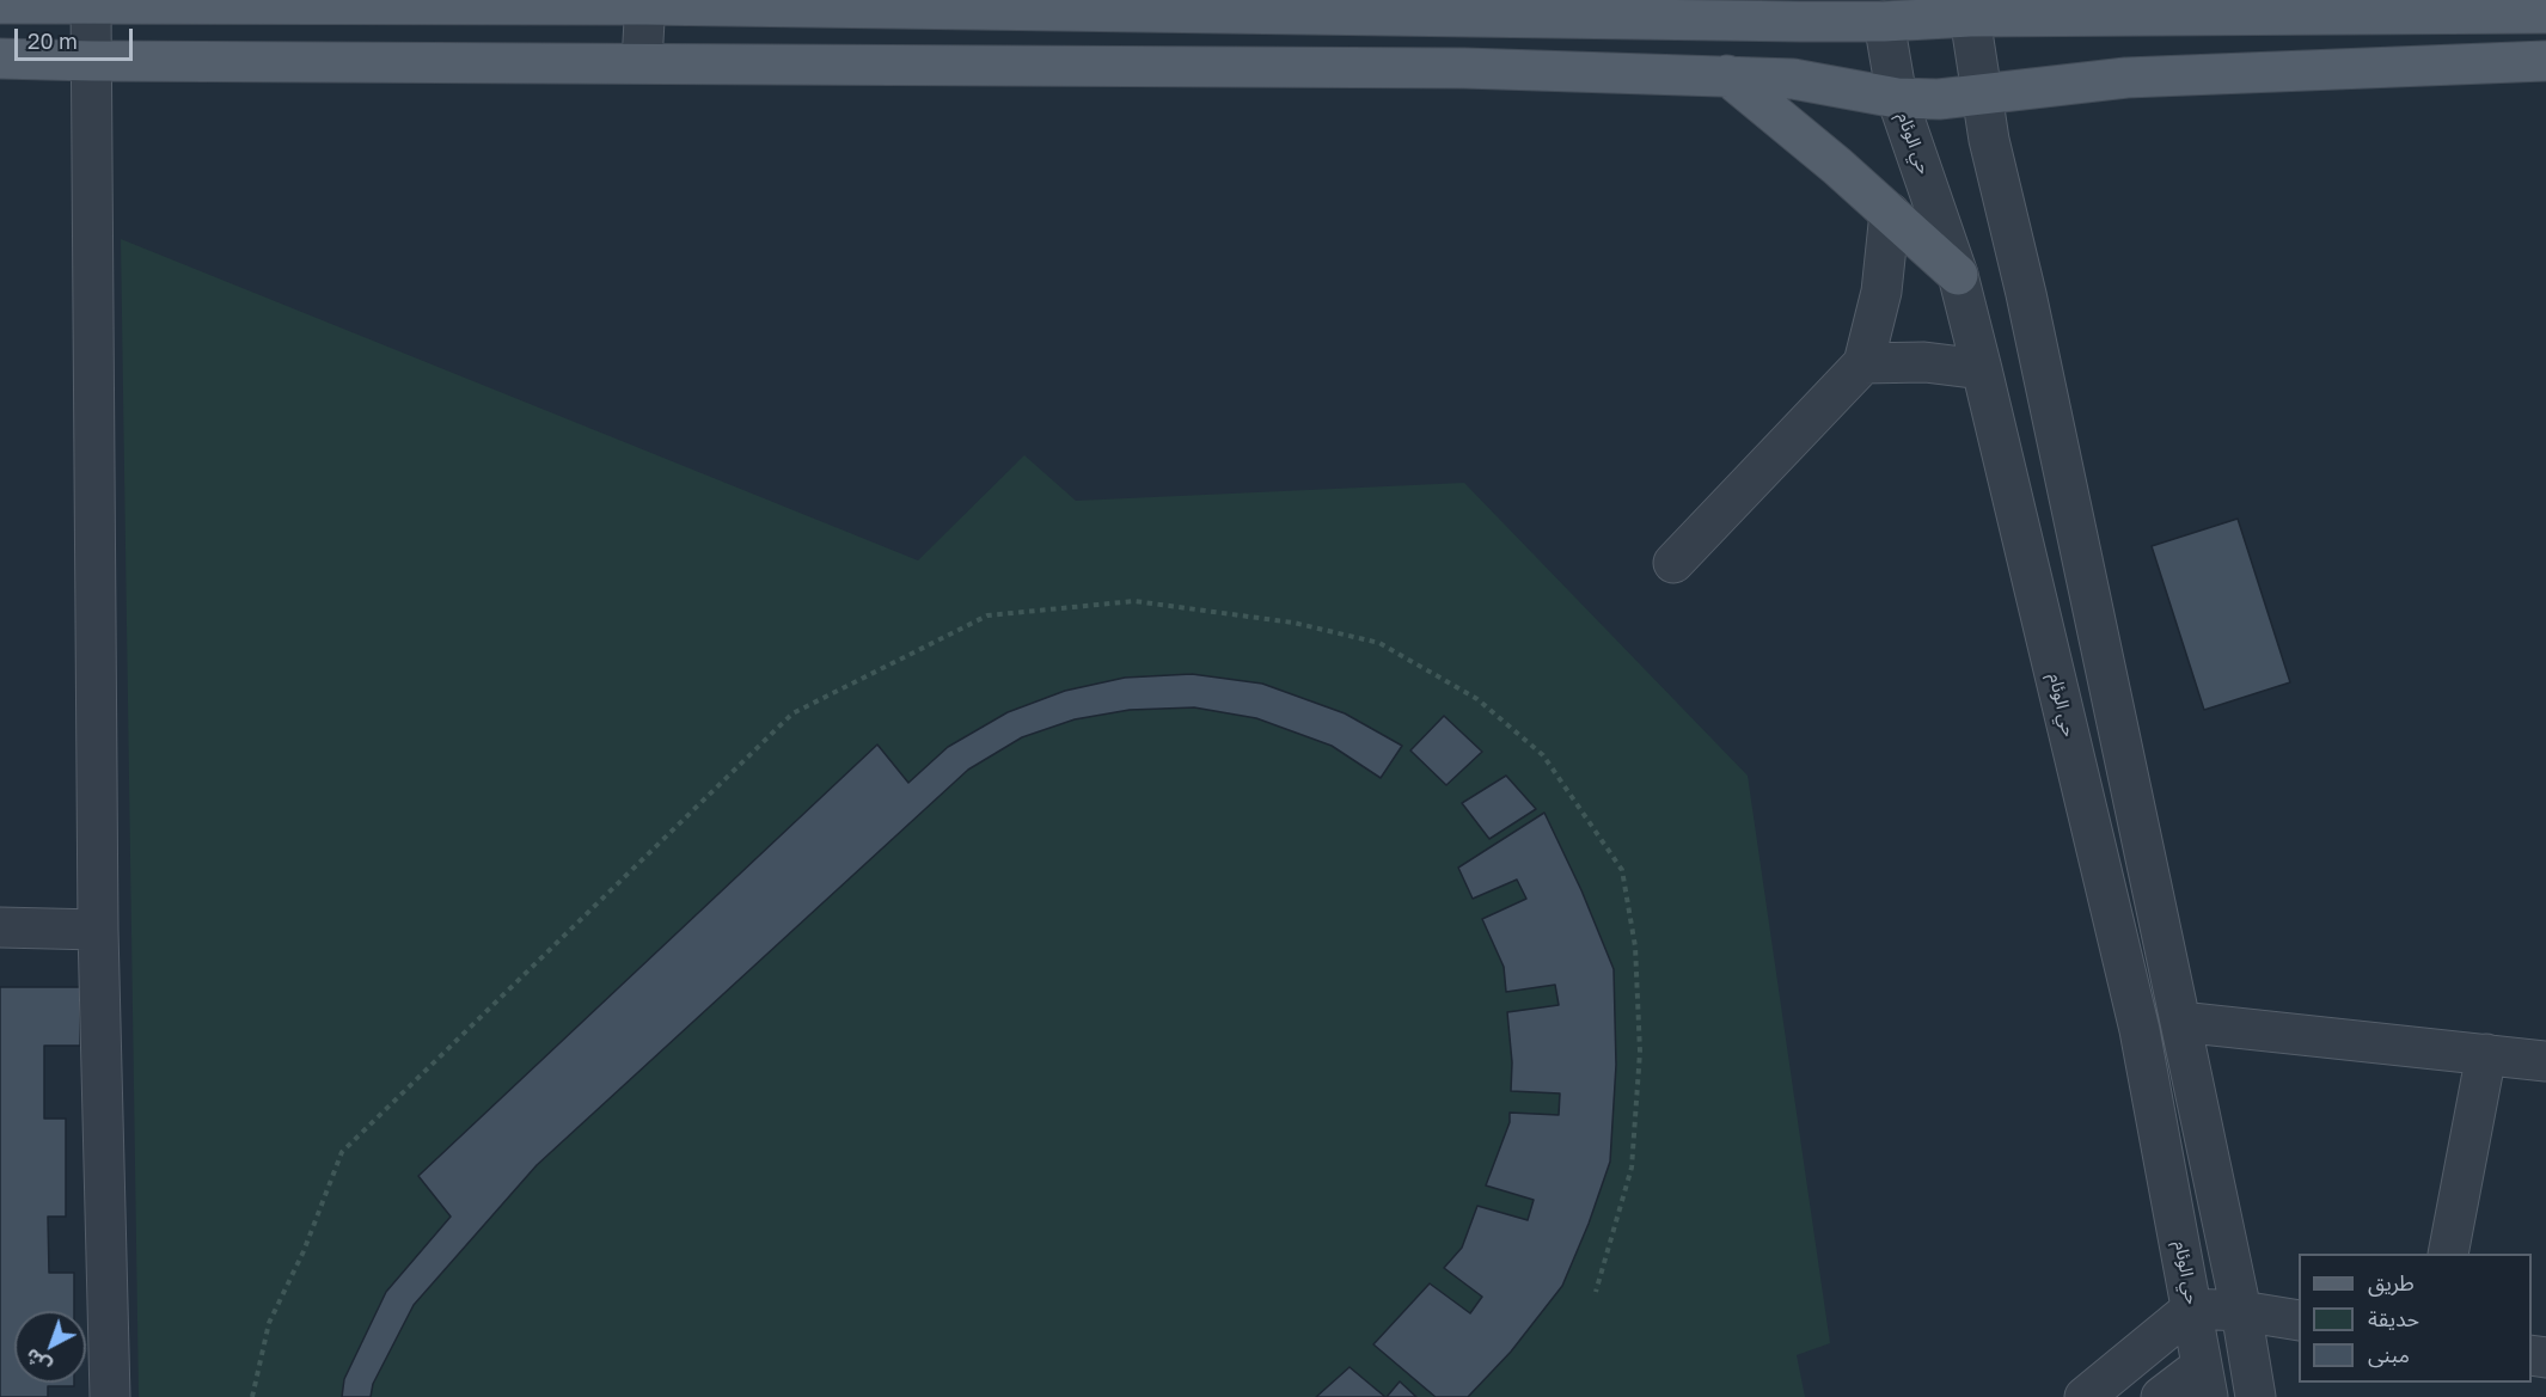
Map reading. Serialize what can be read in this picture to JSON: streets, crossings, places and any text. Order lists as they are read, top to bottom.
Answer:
{
  "streets": {
    "street": ["حي الوئام"]
  },
  "legend": ["طريق", "حديقة", "مبنى"],
  "scale_bar": "20 m",
  "north": "bottom left"
}
